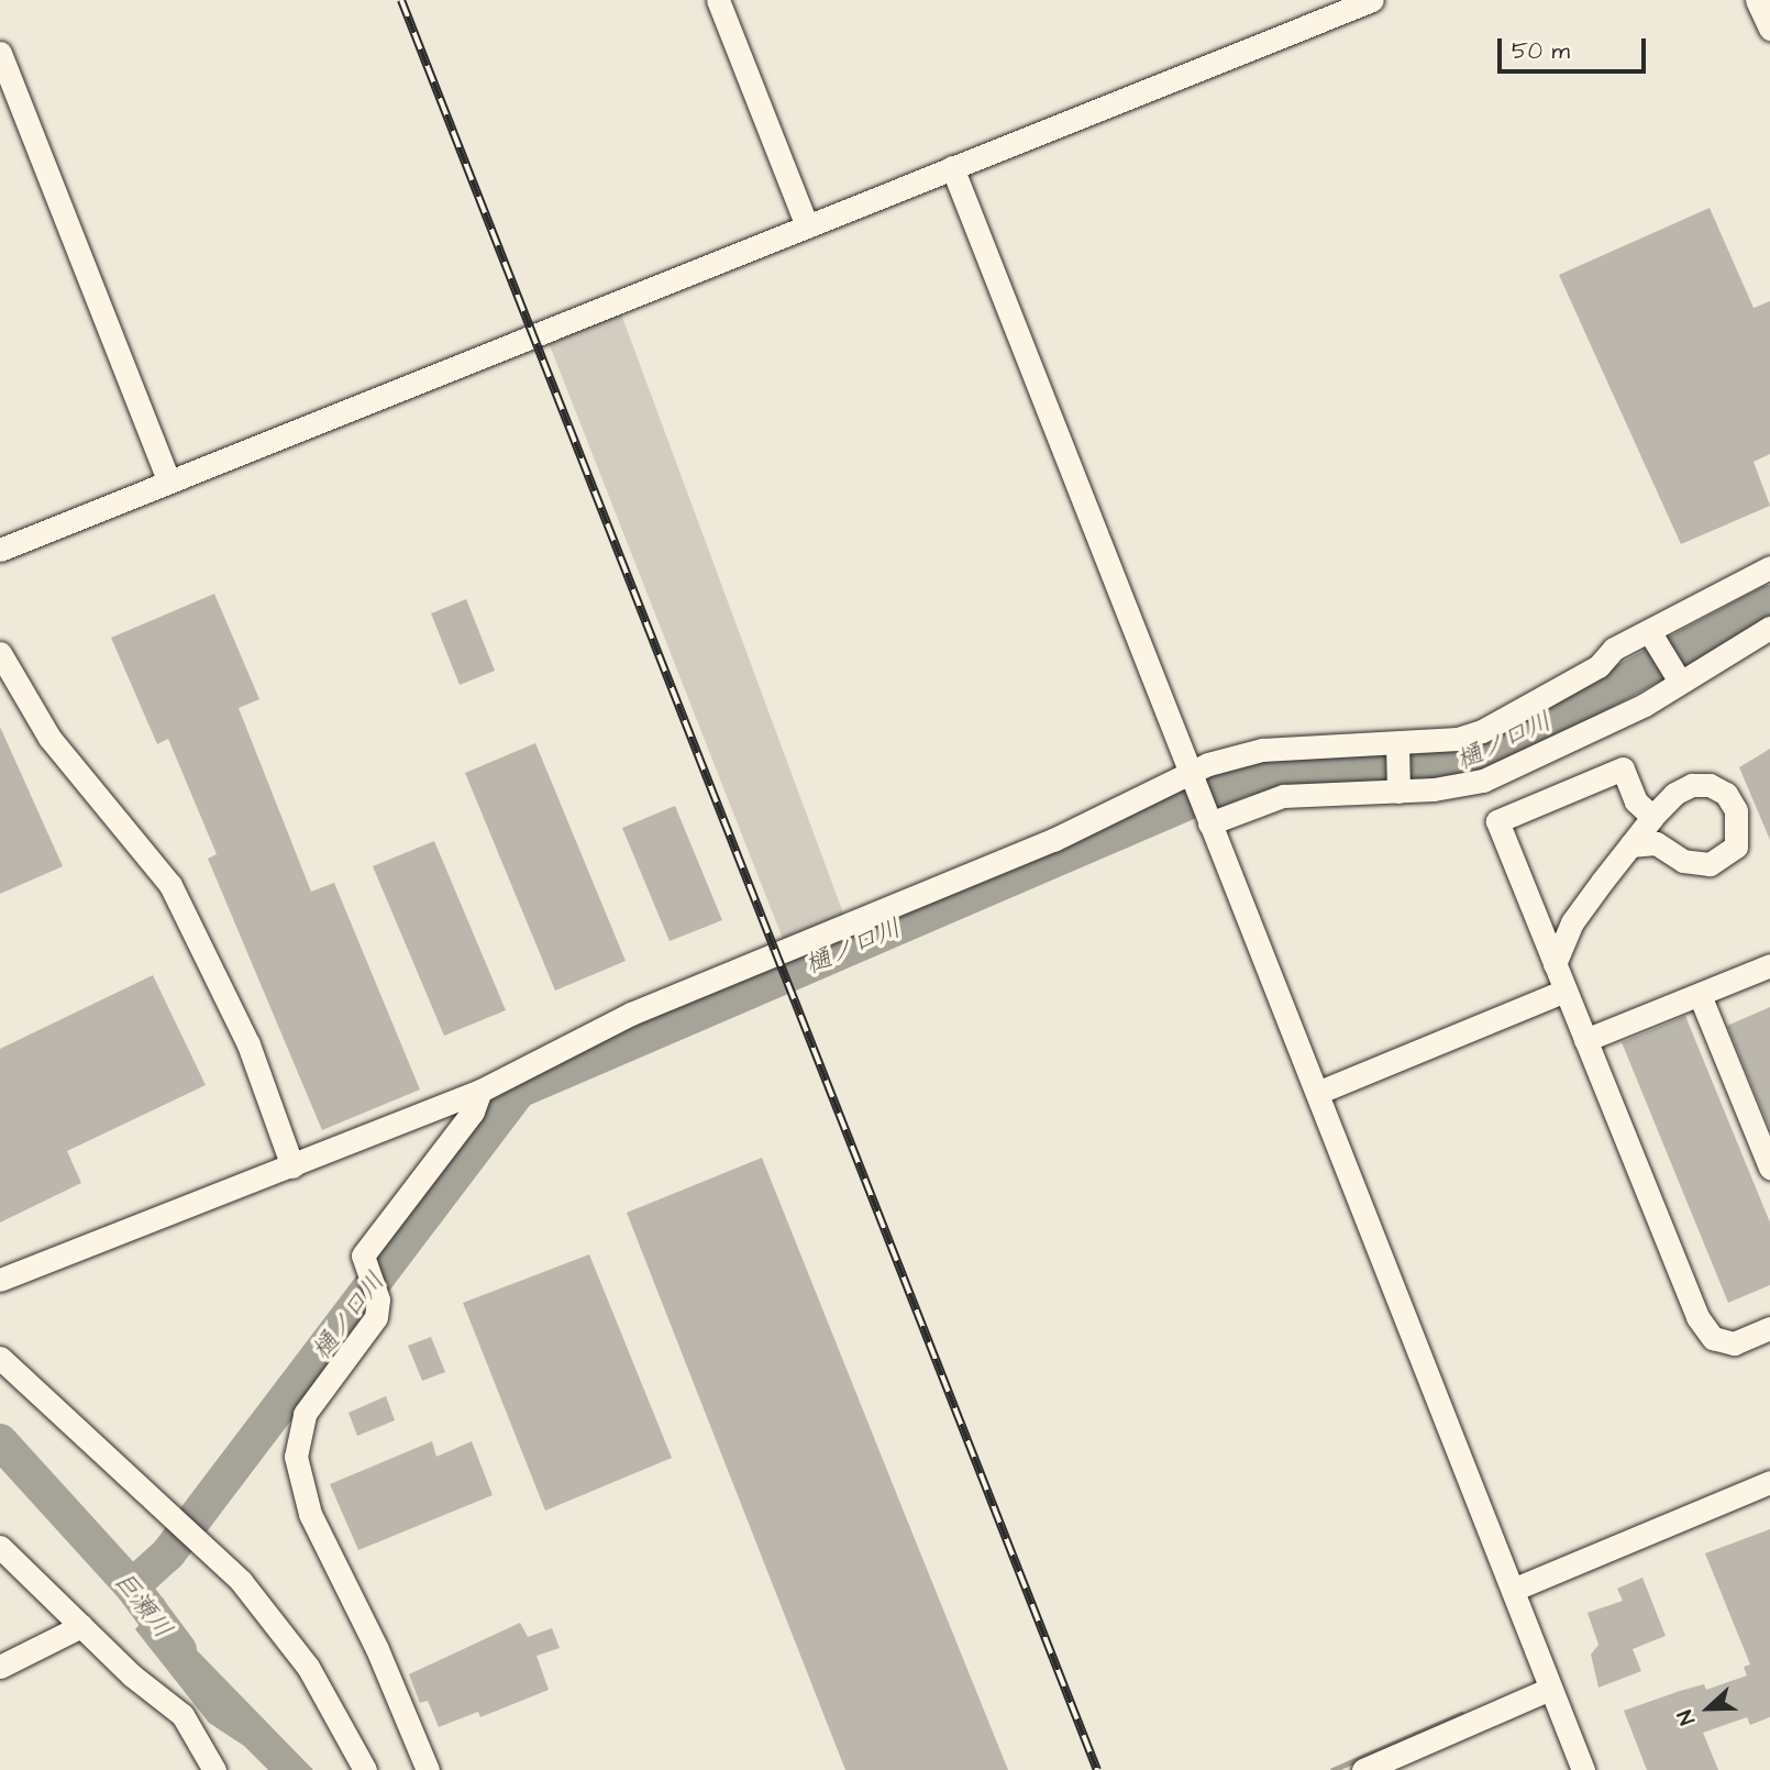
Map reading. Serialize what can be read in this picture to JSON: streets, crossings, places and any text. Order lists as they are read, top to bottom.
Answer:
{
  "water": ["樋ノ口川", "巨瀬川"],
  "scale_bar": "50 m",
  "north": "left"
}
